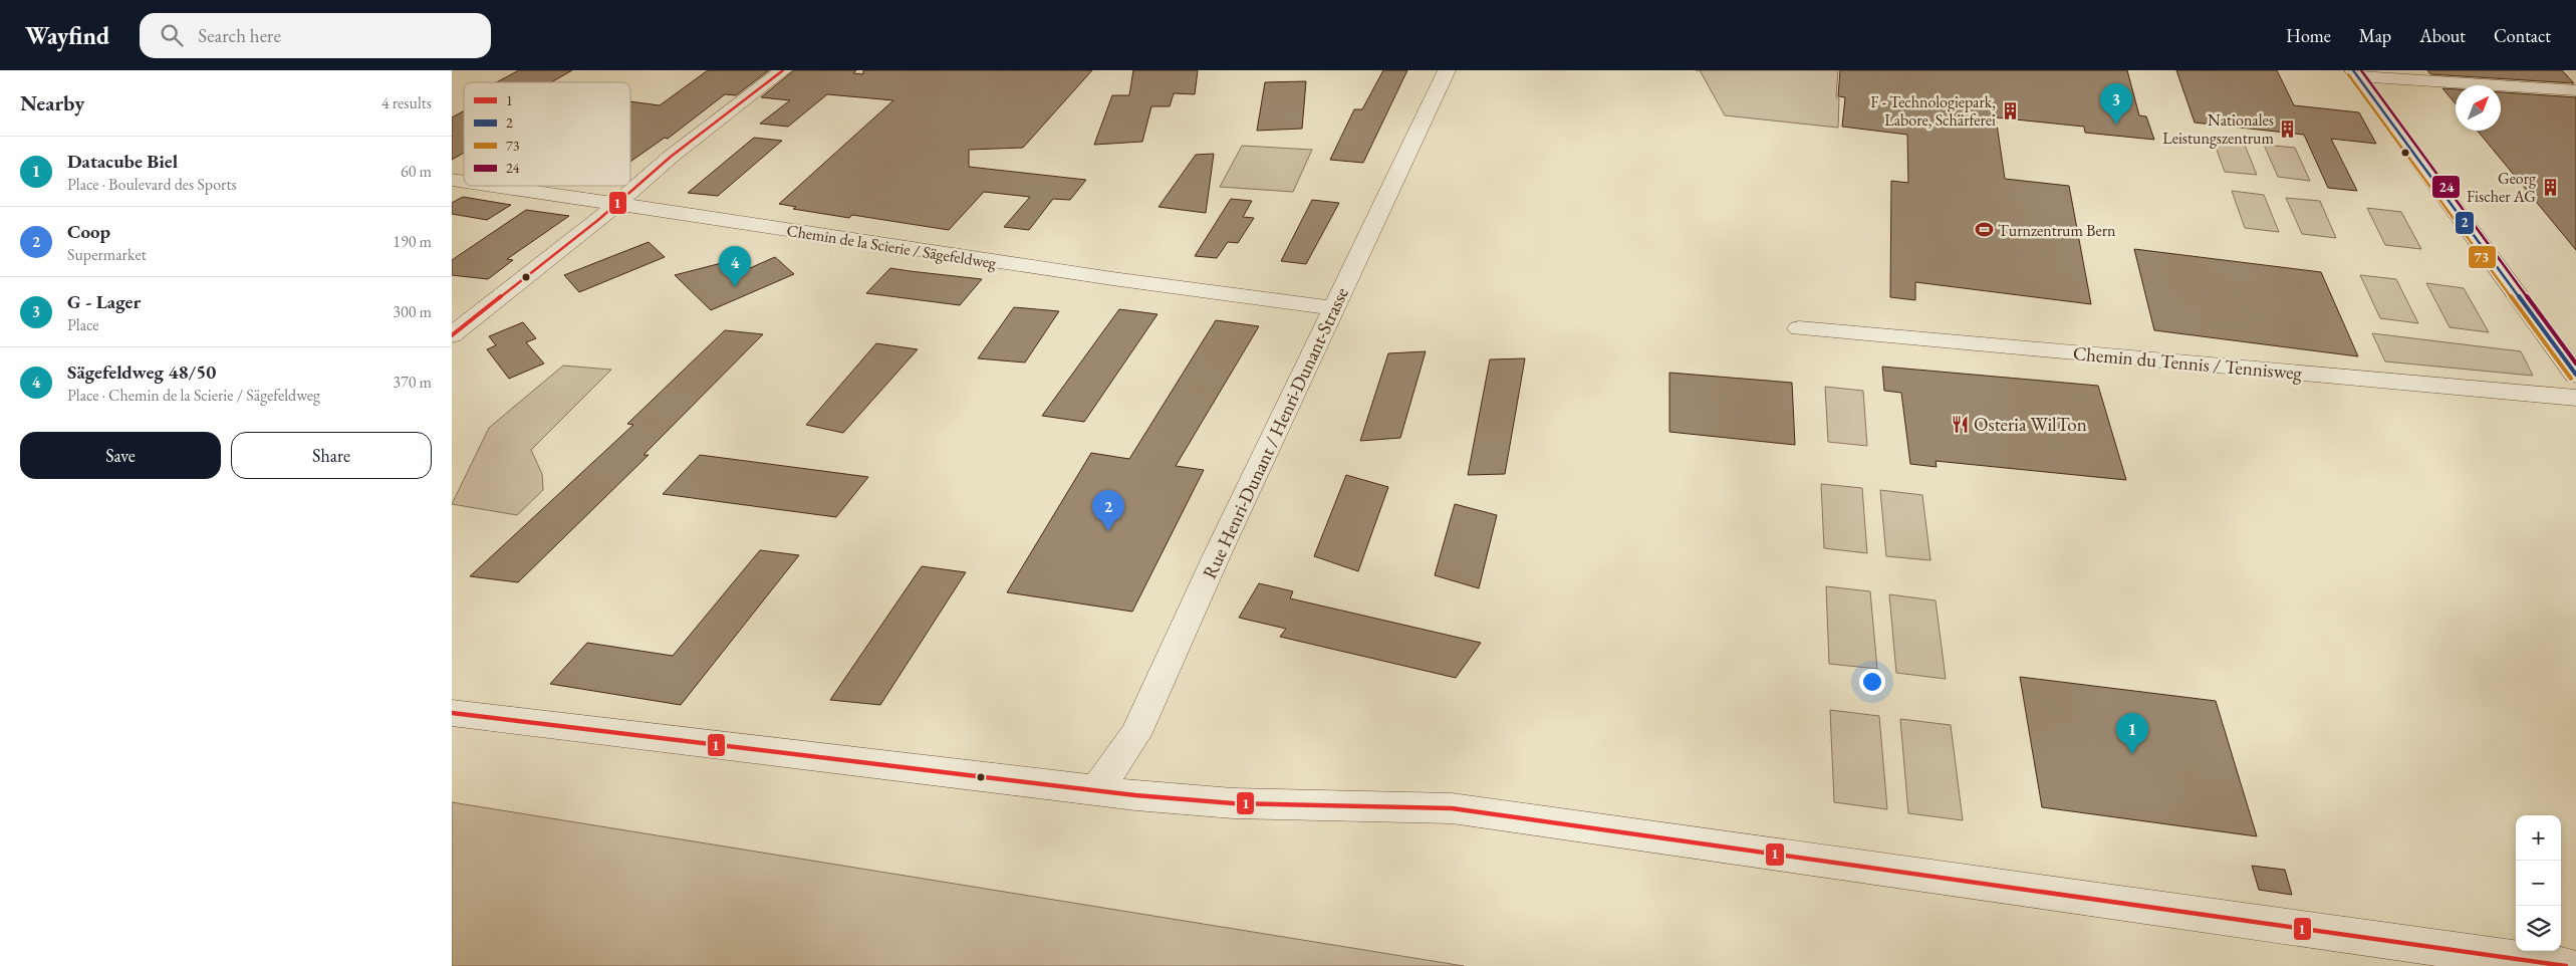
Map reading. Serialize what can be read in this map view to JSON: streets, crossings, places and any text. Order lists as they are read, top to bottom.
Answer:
{
  "streets": {
    "street": ["Chemin de la Scierie / Sägefeldweg", "Chemin du Tennis / Tennisweg", "Rue Henri-Dunant / Henri-Dunant-Strasse"]
  },
  "crossings": [
    ["Chemin de la Scierie / Sägefeldweg", "Rue Henri-Dunant / Henri-Dunant-Strasse"]
  ],
  "places": {
    "building": ["F - Technologiepark, Labore, Schärferei", "Nationales Leistungszentrum", "Georg Fischer AG"],
    "sports": ["Turnzentrum Bern"],
    "restaurant": ["Osteria WilTon"]
  },
  "lines": [
    "transit line 1",
    "transit line 2",
    "transit line 24",
    "transit line 73"
  ],
  "legend": [
    "1",
    "2",
    "73",
    "24"
  ],
  "north": "top right",
  "page": {
    "header": "Wayfind",
    "search": "Search here",
    "nav": [
      "Home",
      "Map",
      "About",
      "Contact"
    ],
    "heading": ["Nearby", "4 results"],
    "pins": [
      "3",
      "4",
      "2",
      "1"
    ],
    "list": [
      {
        "mark": "1",
        "name": "Datacube Biel",
        "note": "Place · Boulevard des Sports",
        "value": "60 m"
      },
      {
        "mark": "2",
        "name": "Coop",
        "note": "Supermarket",
        "value": "190 m"
      },
      {
        "mark": "3",
        "name": "G - Lager",
        "note": "Place",
        "value": "300 m"
      },
      {
        "mark": "4",
        "name": "Sägefeldweg 48/50",
        "note": "Place · Chemin de la Scierie / Sägefeldweg",
        "value": "370 m"
      }
    ],
    "buttons": ["Save", "Share"],
    "map_buttons": ["+", "−"]
  }
}
